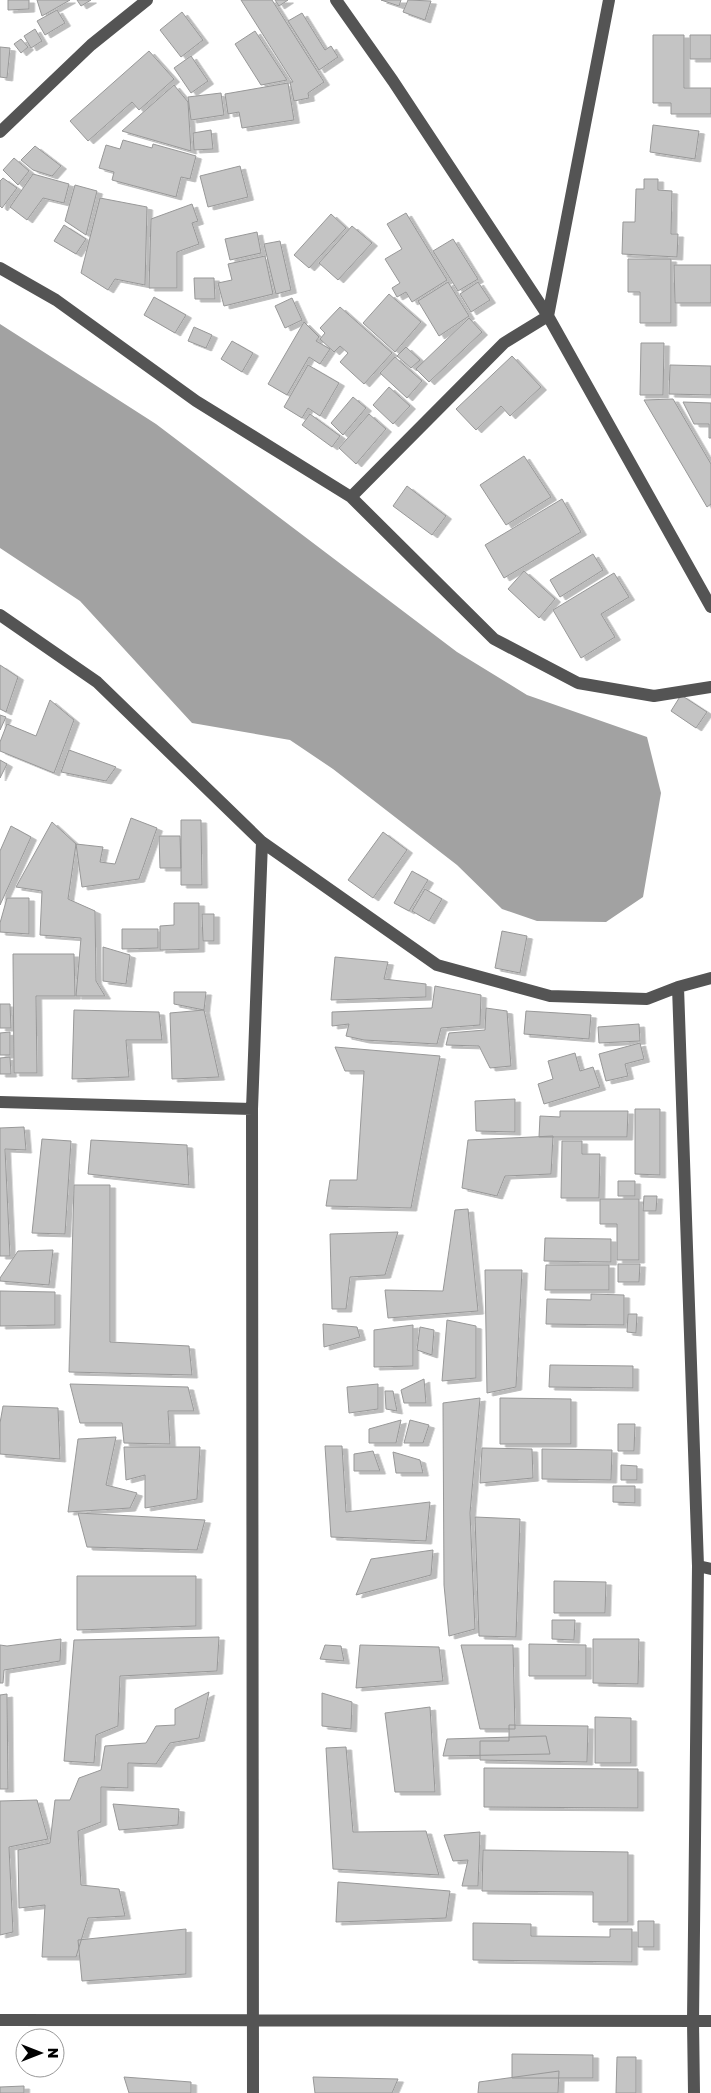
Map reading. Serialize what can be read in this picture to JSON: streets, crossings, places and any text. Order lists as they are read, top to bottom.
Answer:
{
  "north": "right"
}
